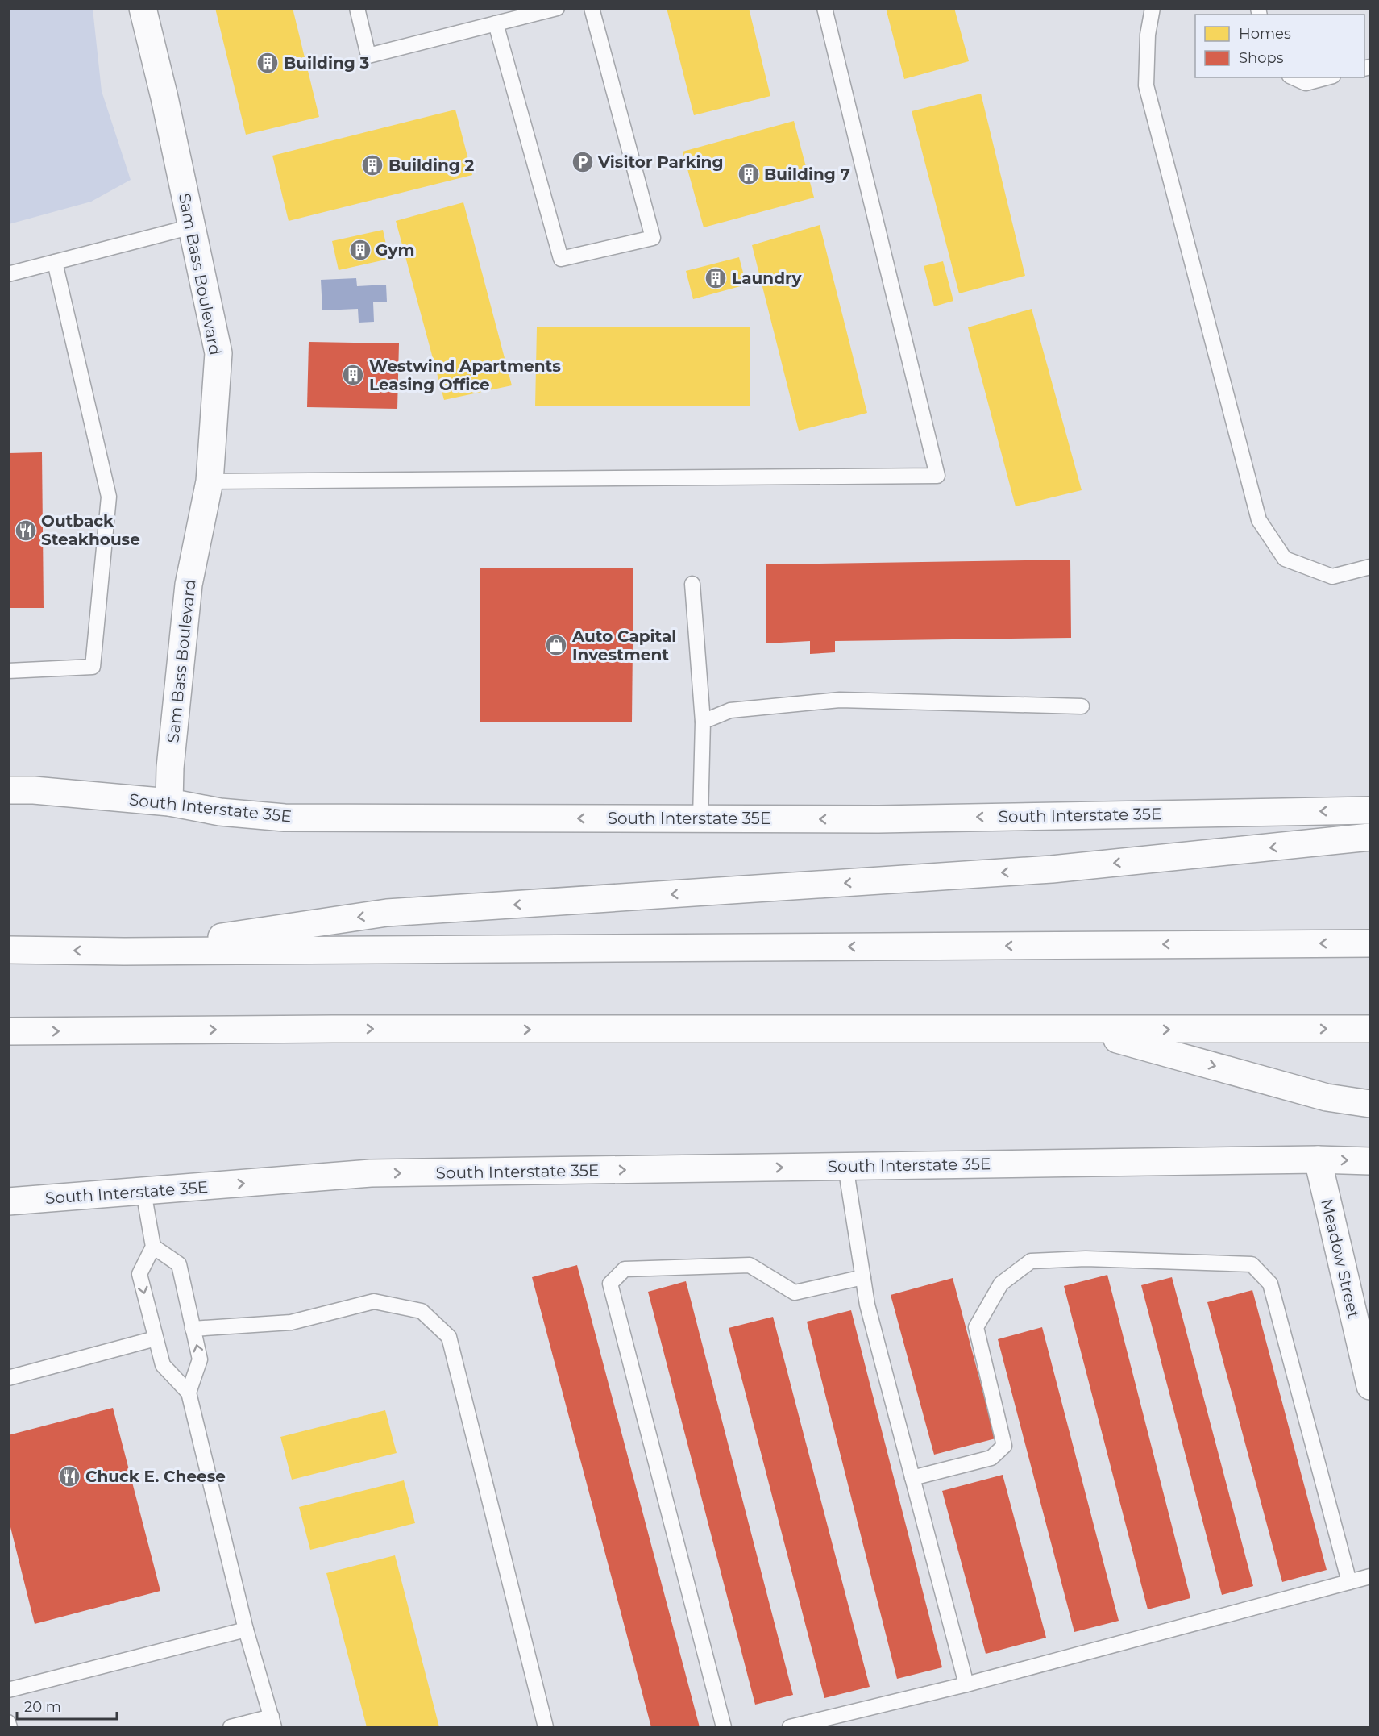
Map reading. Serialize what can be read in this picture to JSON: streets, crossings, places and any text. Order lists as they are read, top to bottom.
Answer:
{
  "streets": {
    "main road": ["Sam Bass Boulevard", "South Interstate 35E", "Meadow Street"]
  },
  "crossings": [
    ["Sam Bass Boulevard", "South Interstate 35E"],
    ["South Interstate 35E", "Meadow Street"]
  ],
  "places": {
    "building": [
      "Building 3",
      "Building 2",
      "Building 7",
      "Gym",
      "Laundry",
      "Westwind Apartments Leasing Office"
    ],
    "parking": ["Visitor Parking"],
    "restaurant": ["Outback Steakhouse", "Chuck E. Cheese"],
    "shop": ["Auto Capital Investment"]
  },
  "legend": ["Homes", "Shops"],
  "scale_bar": "20 m"
}
